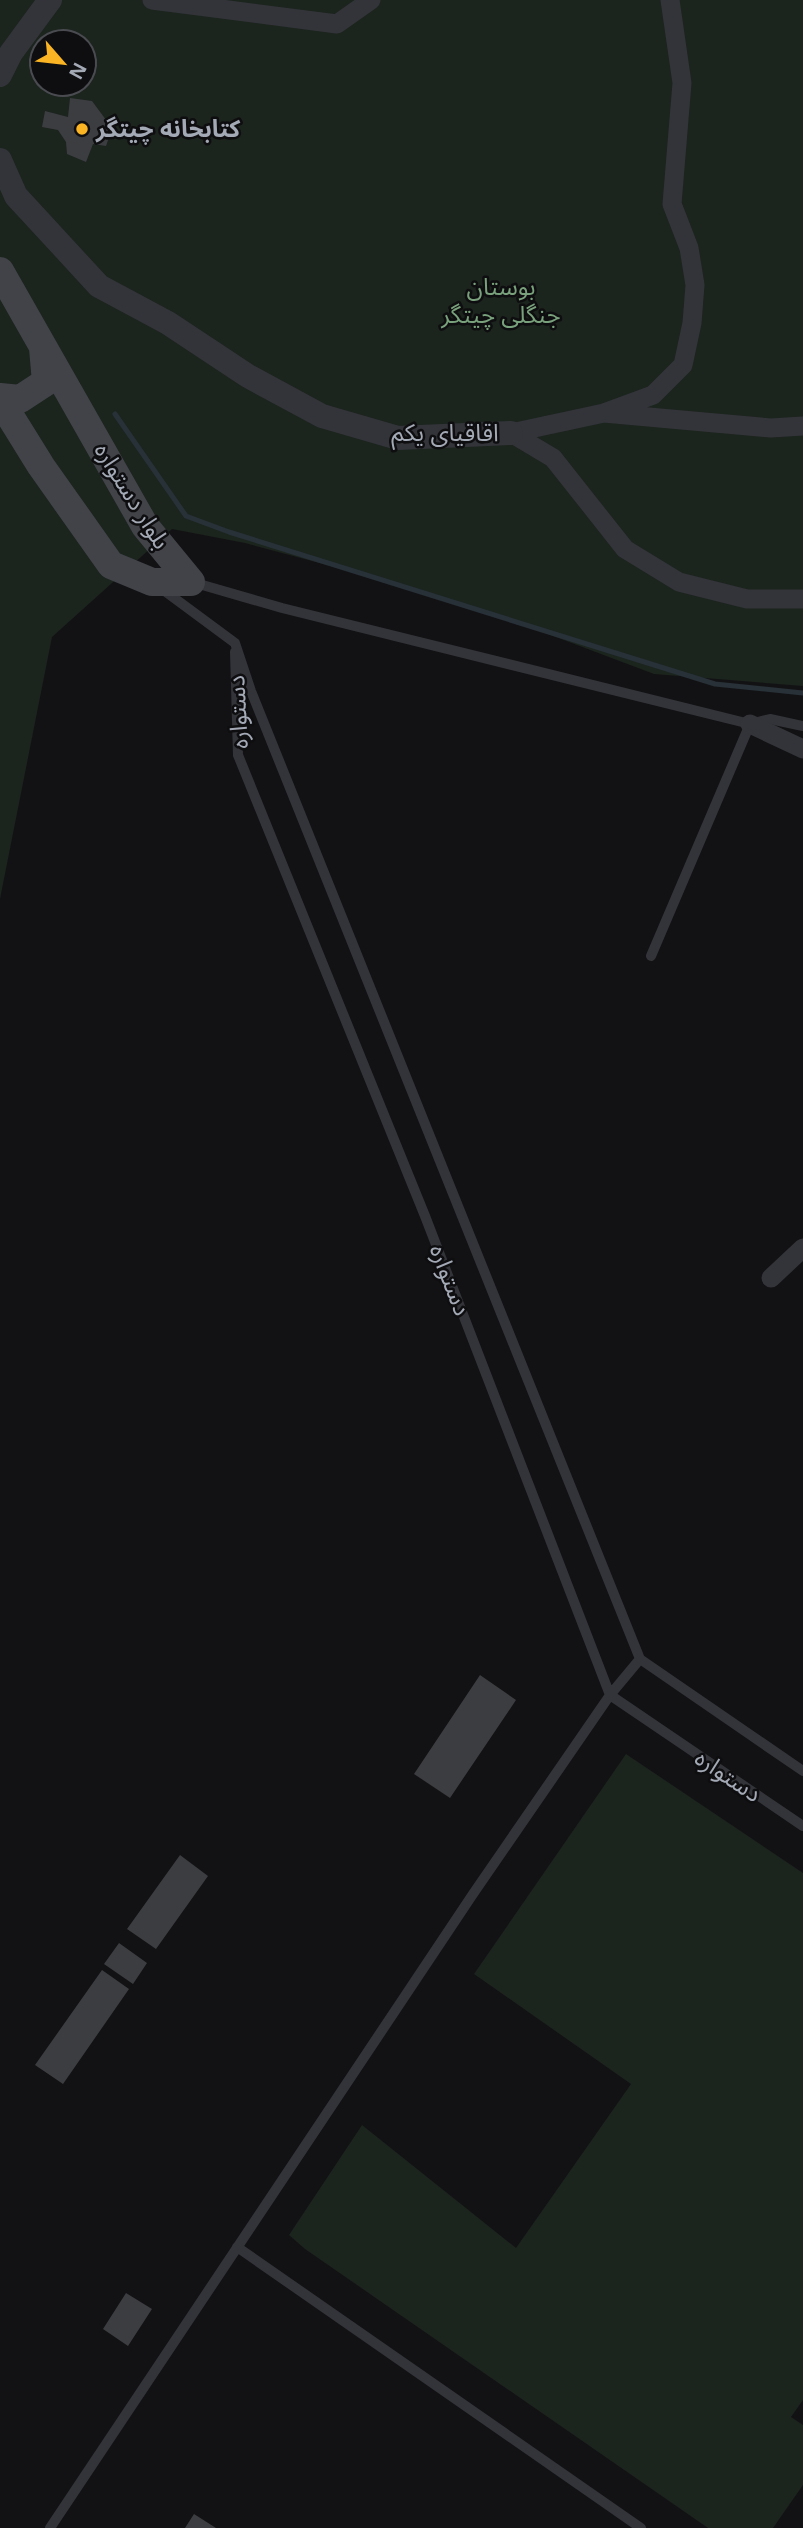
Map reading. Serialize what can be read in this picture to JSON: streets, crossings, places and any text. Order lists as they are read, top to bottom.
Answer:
{
  "streets": {
    "main road": ["بلوار دستواره"],
    "street": ["اقاقیای یکم"],
    "lane": ["دستواره"]
  },
  "parks": ["بوستان جنگلی چیتگر"],
  "places": ["کتابخانه چیتگر"],
  "north": "bottom right"
}
